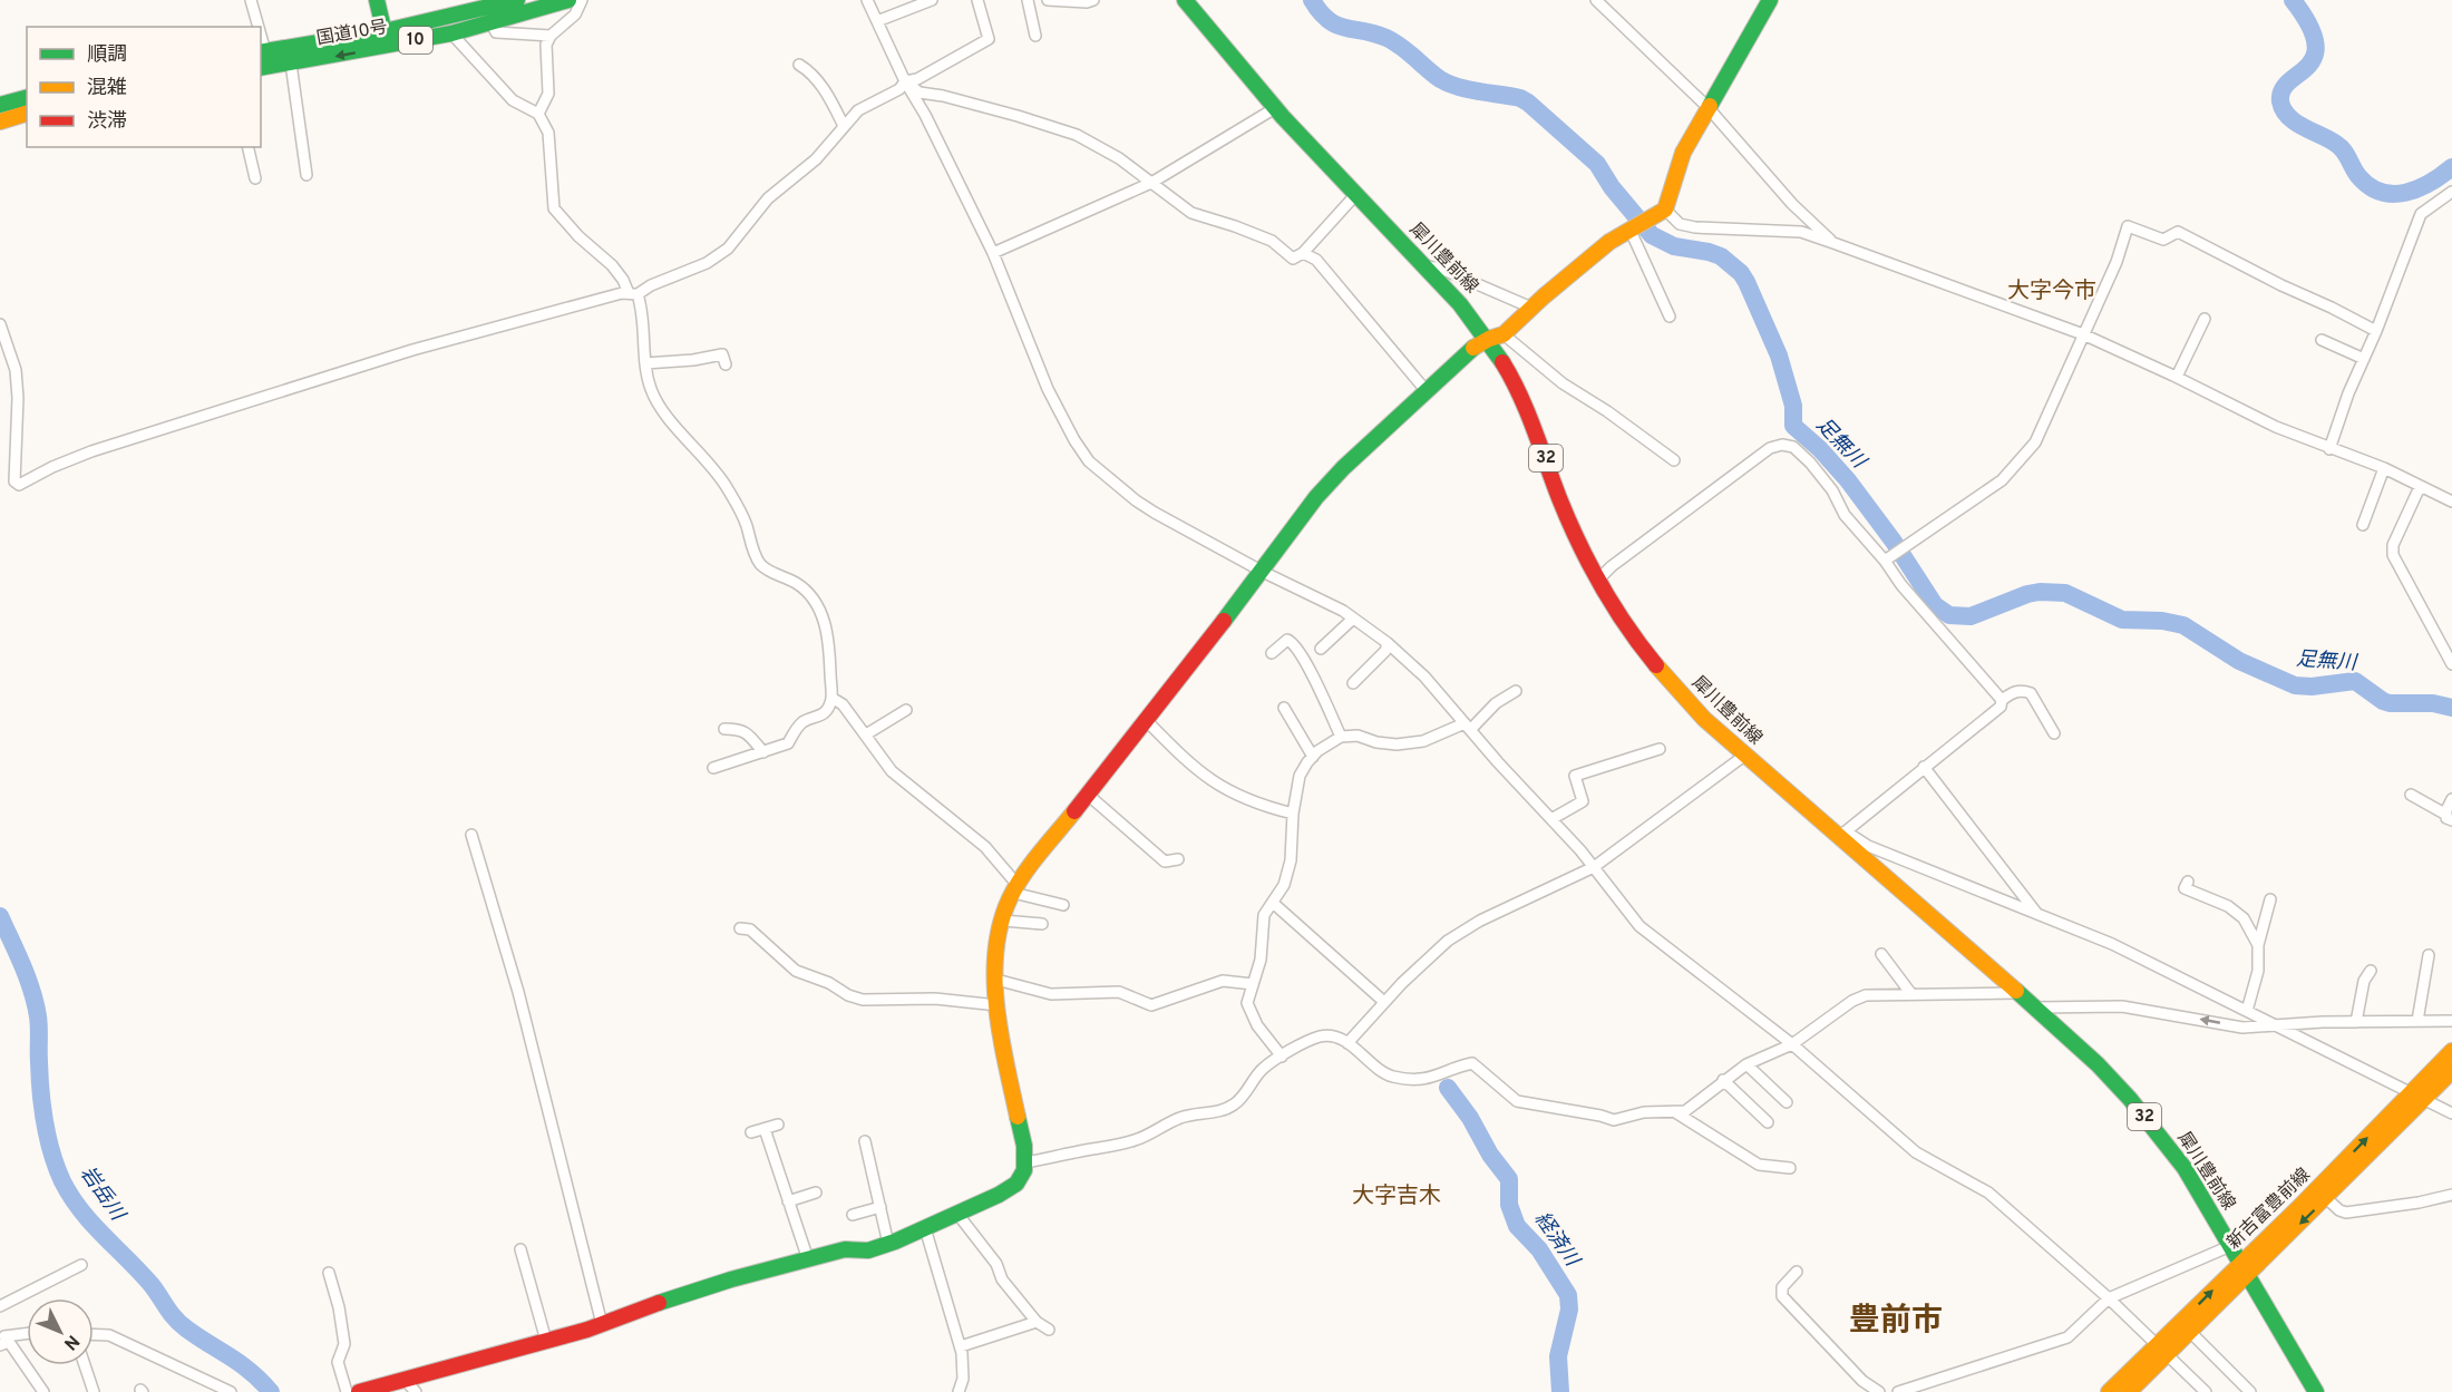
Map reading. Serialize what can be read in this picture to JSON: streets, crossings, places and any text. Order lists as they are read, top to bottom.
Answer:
{
  "streets": {
    "main road": [
      "国道10号",
      "10",
      "犀川豊前線",
      "32",
      "新吉富豊前線"
    ]
  },
  "crossings": [
    ["犀川豊前線", "新吉富豊前線"]
  ],
  "districts": ["大字今市", "大字吉木", "豊前市"],
  "water": ["足無川", "岩岳川", "経済川"],
  "legend": ["順調", "混雑", "渋滞"],
  "north": "bottom right"
}
